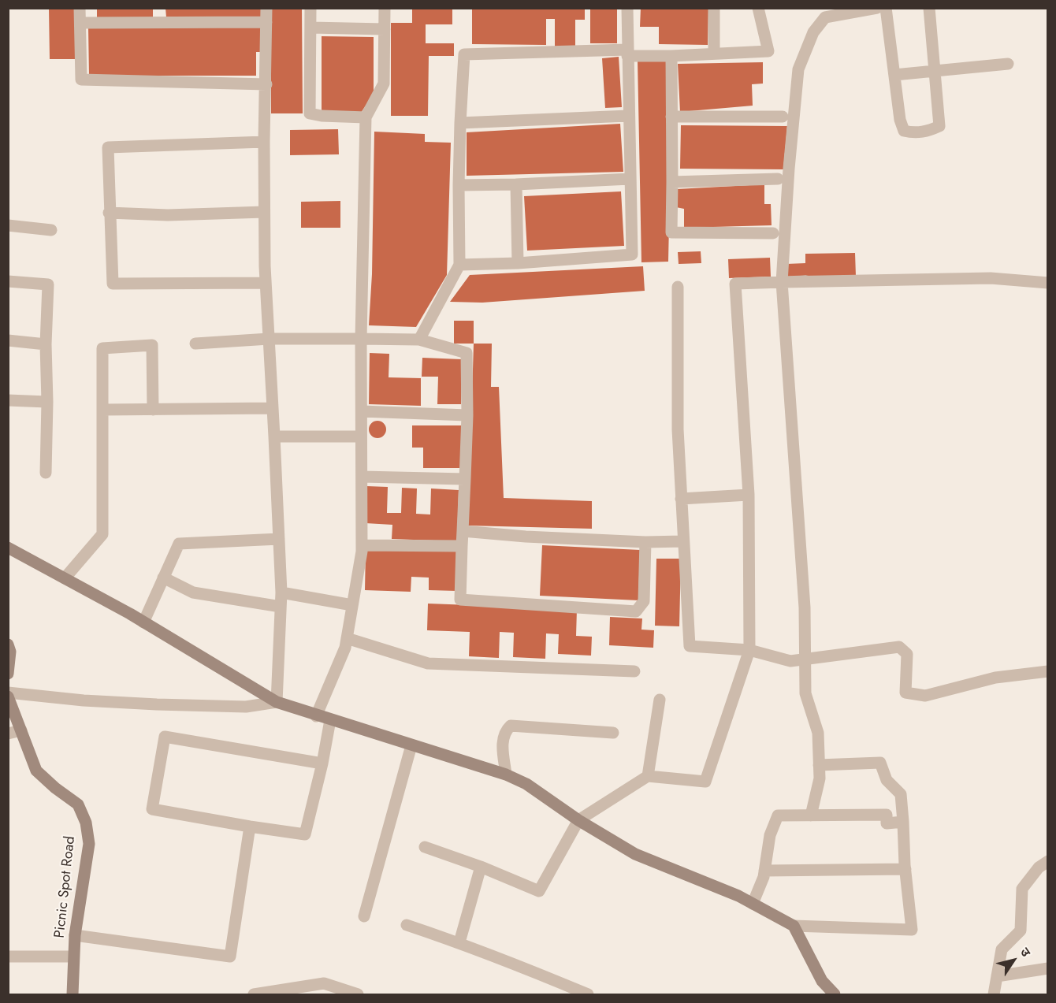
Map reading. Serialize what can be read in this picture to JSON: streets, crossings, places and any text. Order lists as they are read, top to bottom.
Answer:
{
  "streets": {
    "street": ["Picnic Spot Road"]
  },
  "north": "top right"
}
